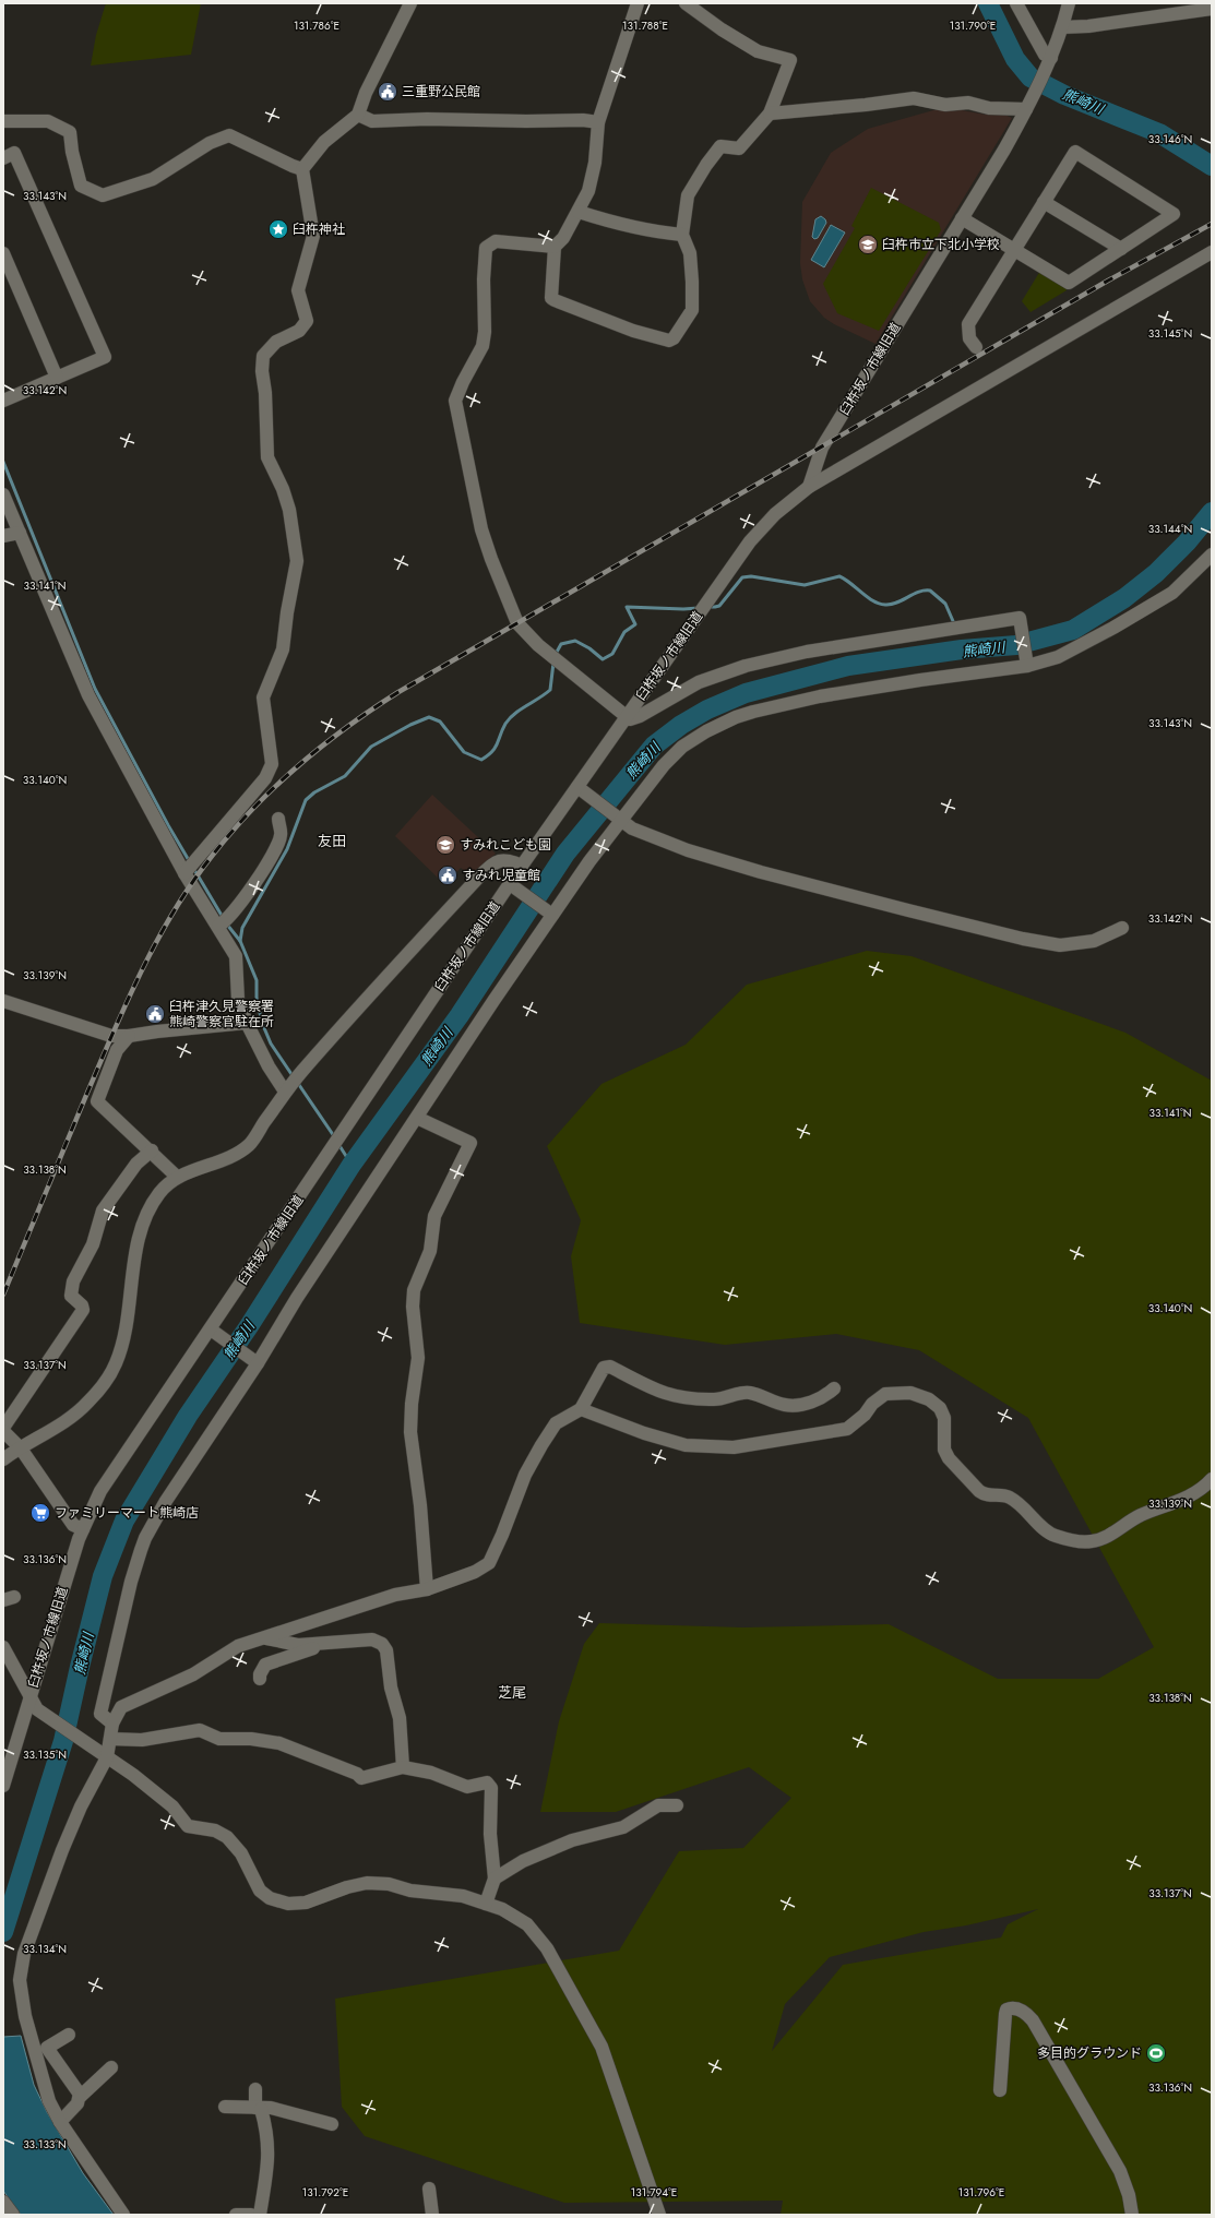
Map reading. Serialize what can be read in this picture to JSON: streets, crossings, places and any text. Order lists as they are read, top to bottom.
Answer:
{
  "streets": {
    "street": ["臼杵坂ノ市線旧道"]
  },
  "districts": ["友田", "芝尾"],
  "water": ["熊崎川"],
  "places": {
    "public building": ["三重野公民館", "すみれ児童館", "臼杵津久見警察署 熊崎警察官駐在所"],
    "place": ["臼杵神社"],
    "school or university": ["臼杵市立下北小学校", "すみれこども園"],
    "supermarket": ["ファミリーマート熊崎店"],
    "sports": ["多目的グラウンド"]
  },
  "coordinates": [
    "131.786°E",
    "131.788°E",
    "131.790°E",
    "33.146°N",
    "33.143°N",
    "33.145°N",
    "33.142°N",
    "33.144°N",
    "33.141°N",
    "33.140°N",
    "33.139°N",
    "33.138°N",
    "33.137°N",
    "33.136°N",
    "33.135°N",
    "33.134°N",
    "33.133°N",
    "131.792°E",
    "131.794°E",
    "131.796°E"
  ]
}
